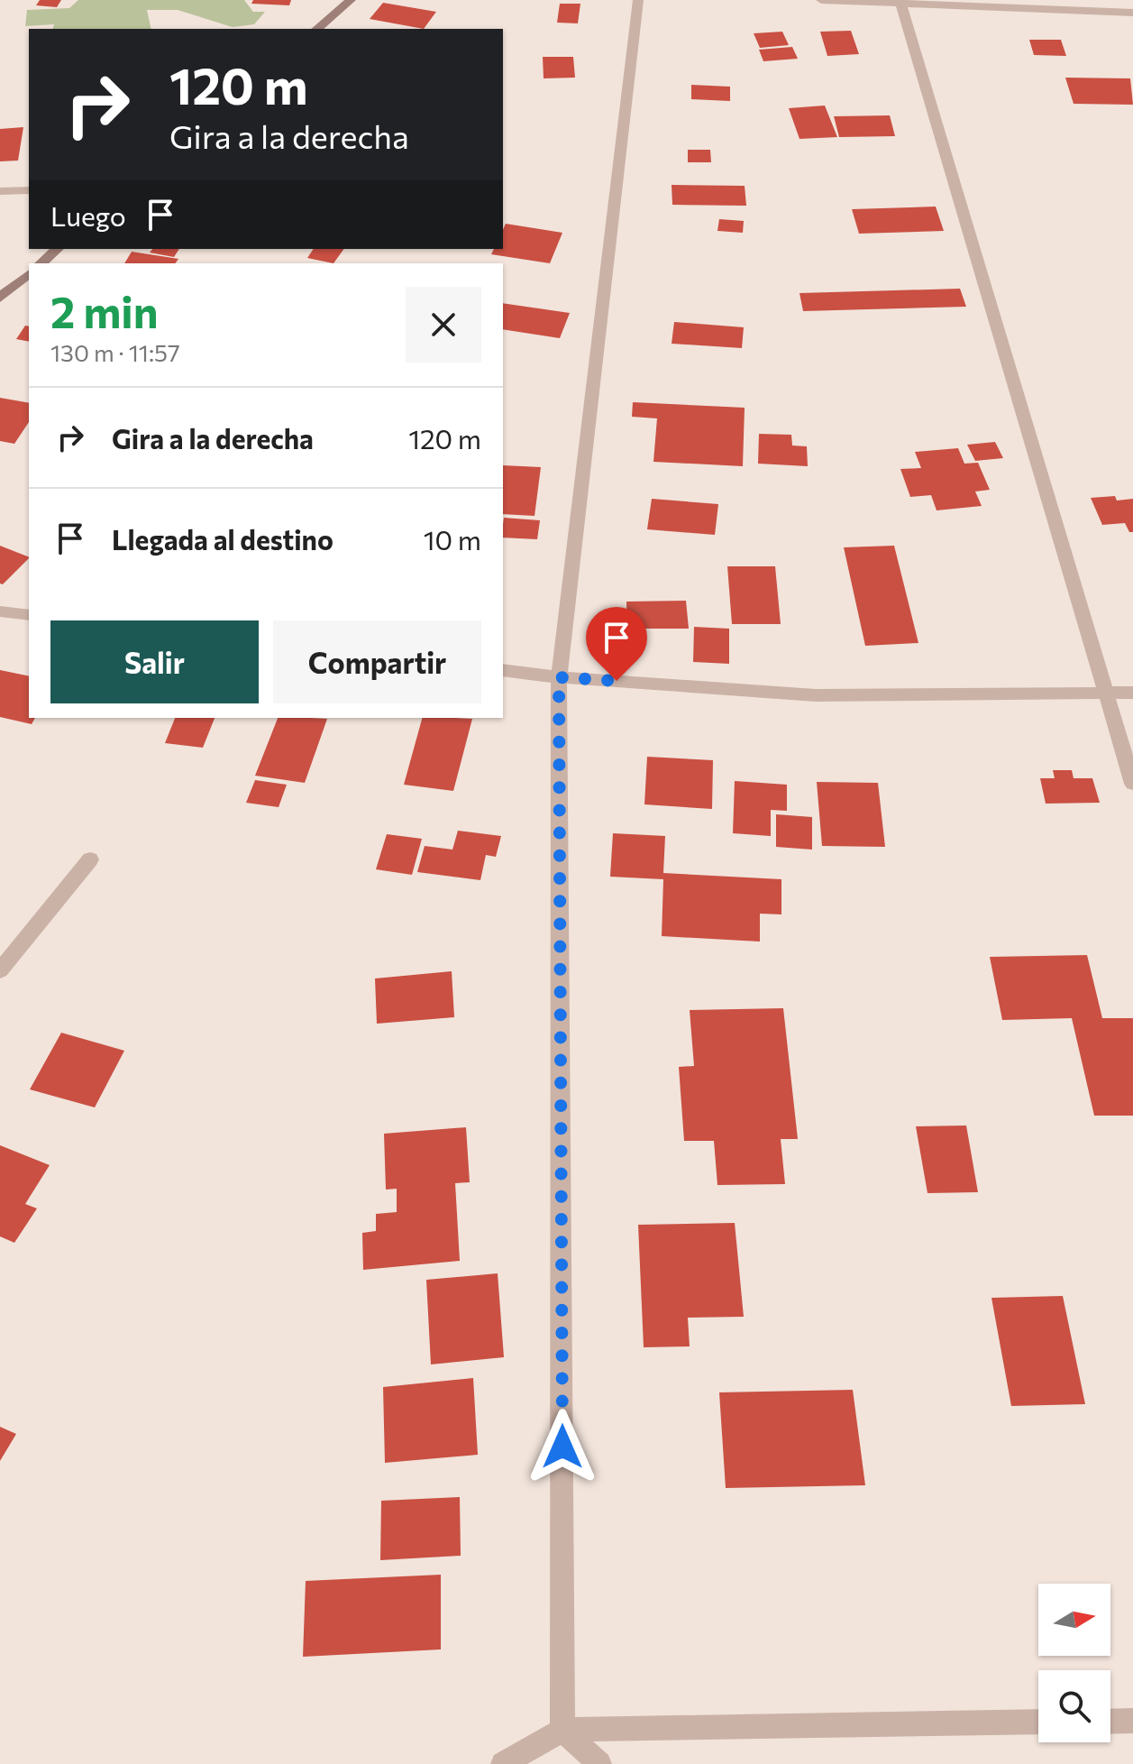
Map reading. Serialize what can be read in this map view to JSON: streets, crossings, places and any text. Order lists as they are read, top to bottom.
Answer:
{
  "north": "right",
  "page": {
    "turn": ["120 m", "Gira a la derecha"],
    "then": "Luego",
    "heading": ["2 min", "130 m · 11:57"],
    "list": [
      {
        "name": "Gira a la derecha",
        "value": "120 m"
      },
      {
        "name": "Llegada al destino",
        "value": "10 m"
      }
    ],
    "buttons": ["Salir", "Compartir"]
  }
}
